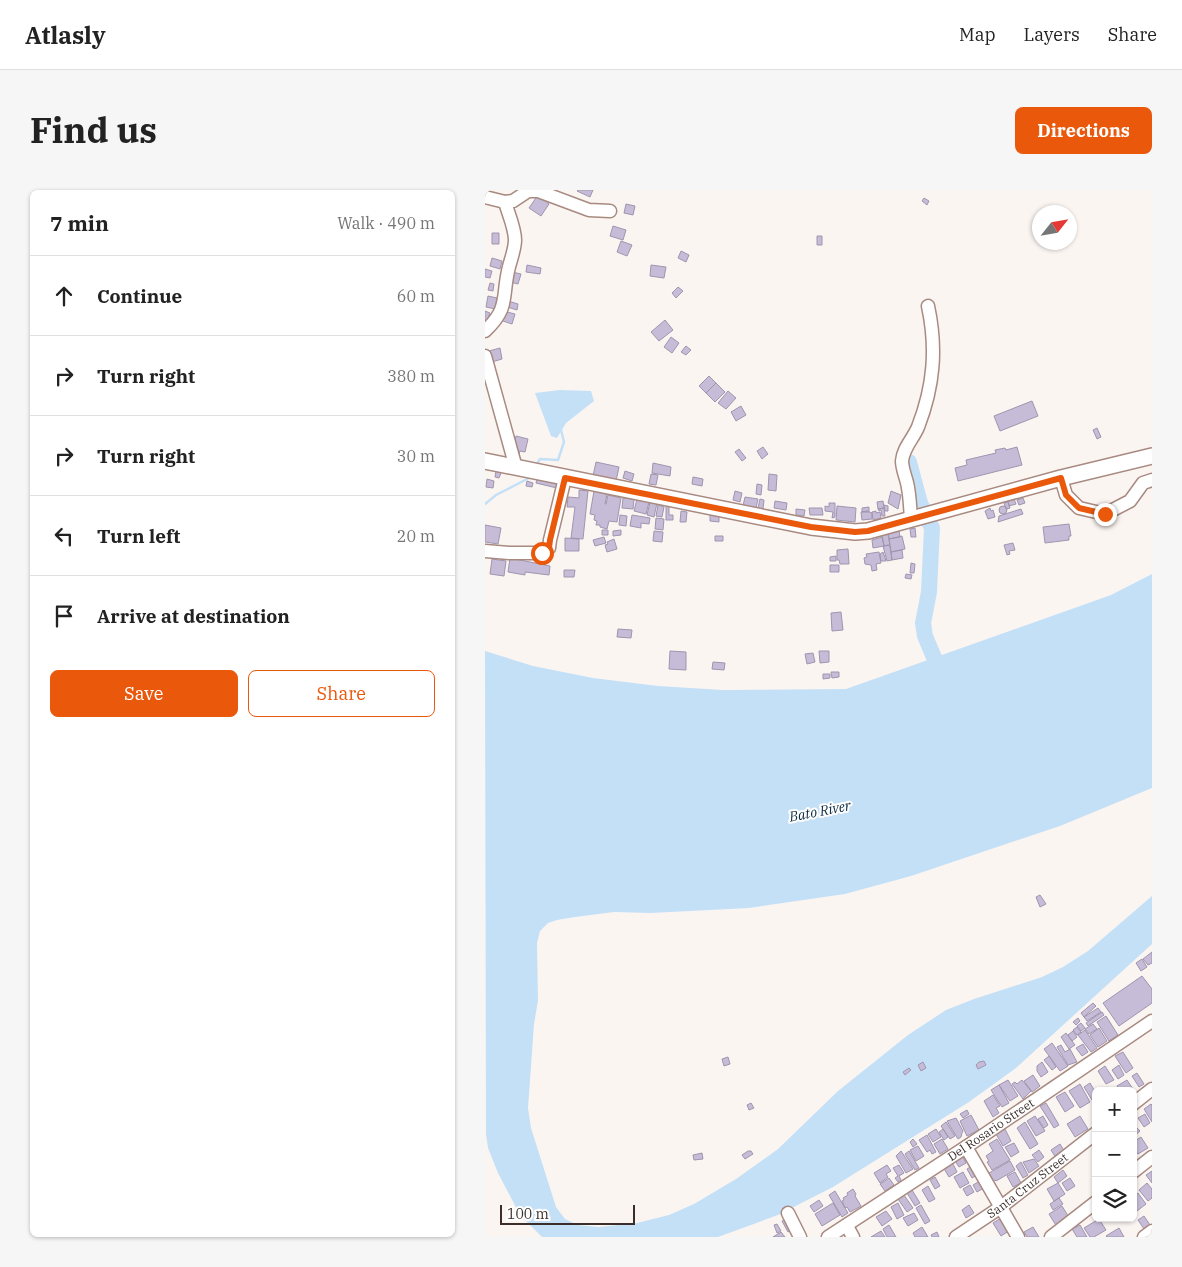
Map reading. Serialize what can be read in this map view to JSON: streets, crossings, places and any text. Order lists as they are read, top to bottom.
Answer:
{
  "streets": {
    "street": ["Del Rosario Street", "Santa Cruz Street"]
  },
  "water": ["Bato River"],
  "scale_bar": "100 m",
  "north": "top right",
  "page": {
    "header": "Atlasly",
    "nav": ["Map", "Layers", "Share"],
    "title": "Find us",
    "buttons": [
      "Directions",
      ["Save", "Share"]
    ],
    "heading": ["7 min", "Walk · 490 m"],
    "list": [
      ["Continue", "60 m"],
      ["Turn right", "380 m"],
      ["Turn right", "30 m"],
      ["Turn left", "20 m"],
      "Arrive at destination"
    ],
    "map_buttons": ["+", "−"],
    "scale": "100 m"
  }
}
